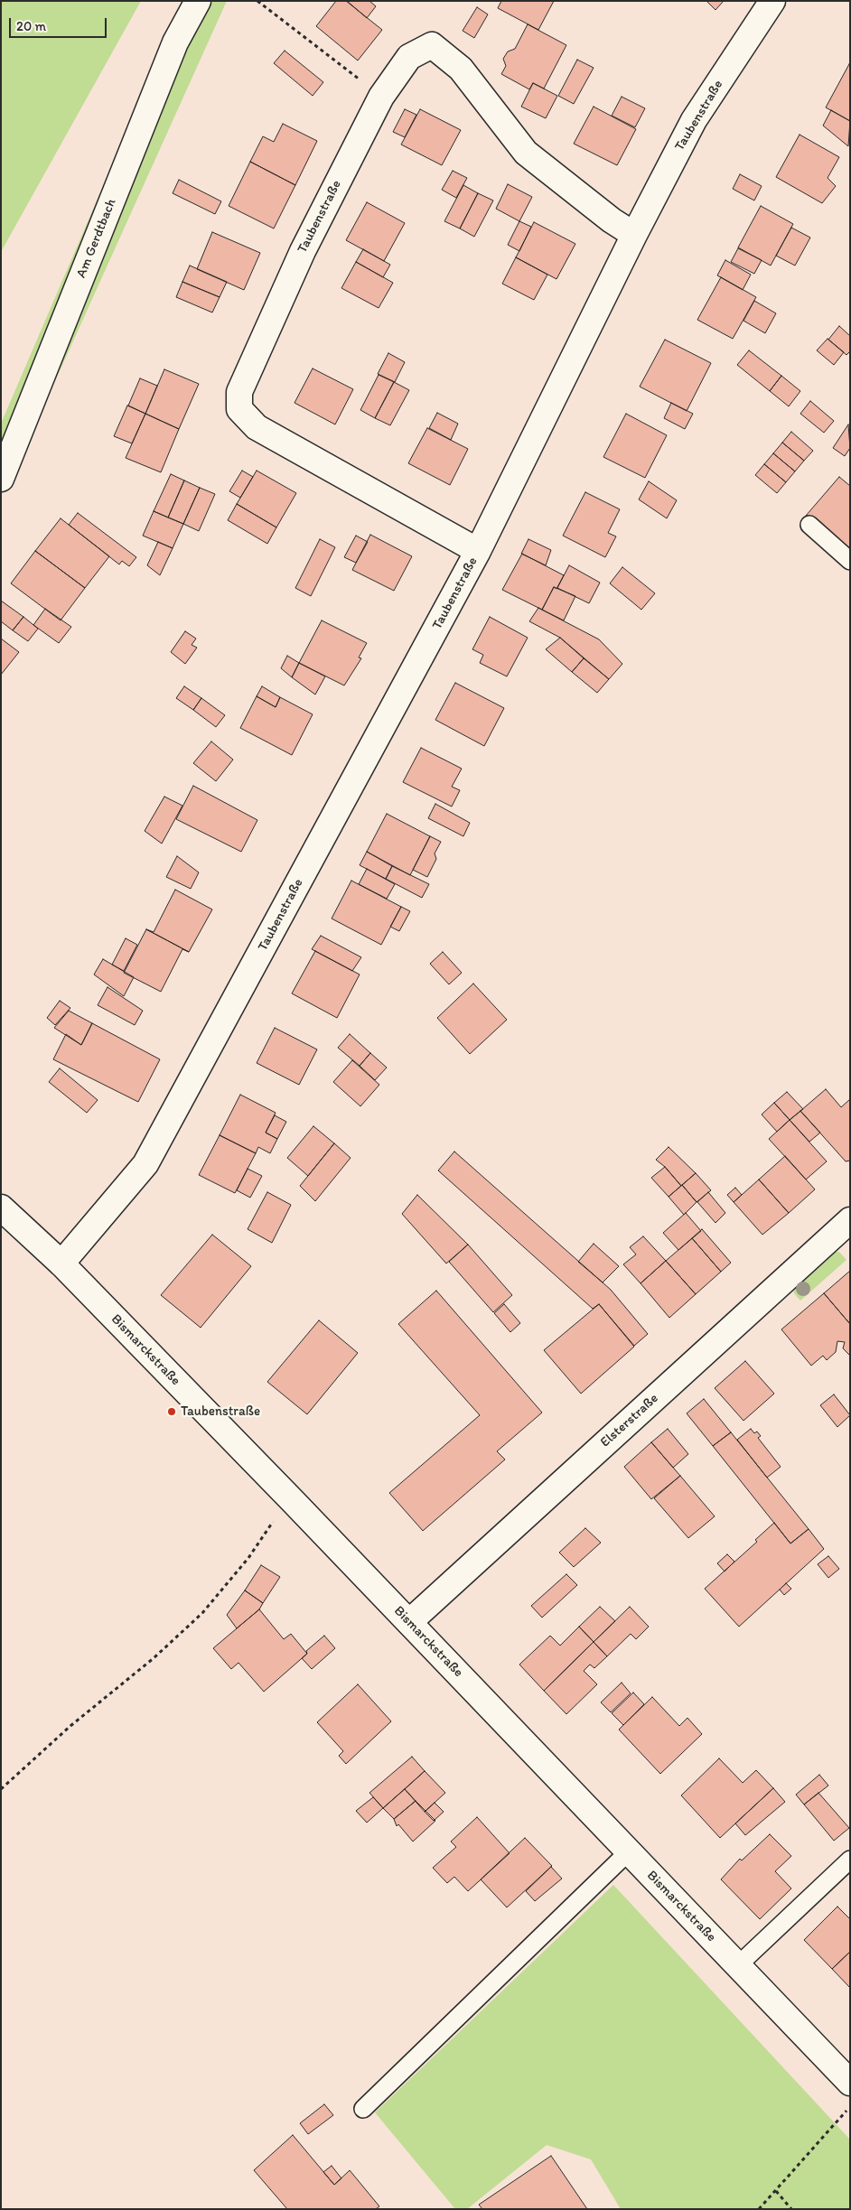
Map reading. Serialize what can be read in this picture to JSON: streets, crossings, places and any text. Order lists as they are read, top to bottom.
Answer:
{
  "streets": {
    "street": [
      "Taubenstraße",
      "Am Gerdtbach",
      "Bismarckstraße",
      "Elsterstraße"
    ]
  },
  "crossings": [
    ["Taubenstraße", "Bismarckstraße"],
    ["Bismarckstraße", "Elsterstraße"]
  ],
  "places": ["Taubenstraße"],
  "scale_bar": "20 m"
}
